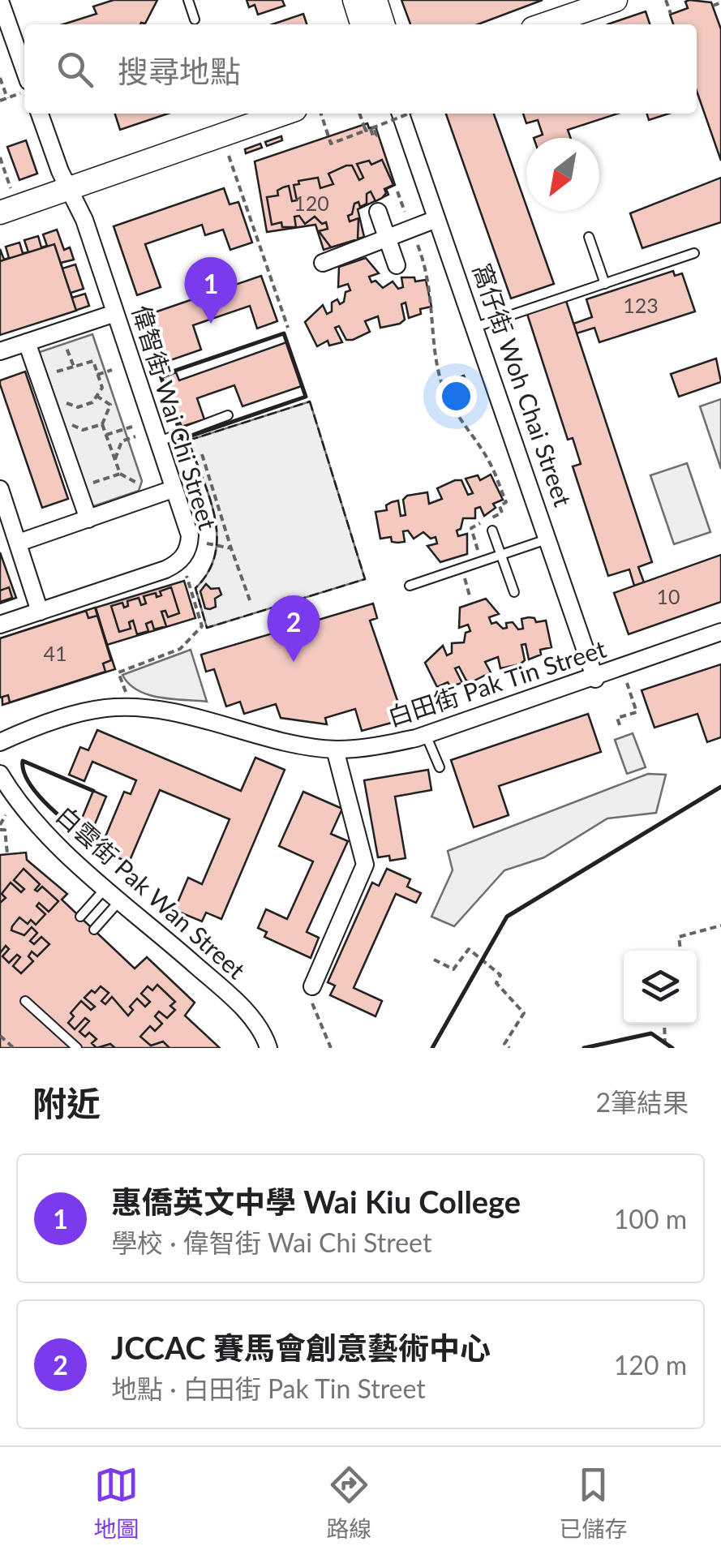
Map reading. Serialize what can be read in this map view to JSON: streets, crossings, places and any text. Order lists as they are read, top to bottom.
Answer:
{
  "streets": {
    "street": [
      "窩仔街 Woh Chai Street",
      "偉智街 Wai Chi Street",
      "白田街 Pak Tin Street",
      "白雲街 Pak Wan Street"
    ]
  },
  "crossings": [
    ["窩仔街 Woh Chai Street", "白田街 Pak Tin Street"]
  ],
  "house_numbers": [
    "120",
    "123",
    "10",
    "41"
  ],
  "north": "bottom left",
  "page": {
    "search": "搜尋地點",
    "pins": ["1", "2"],
    "heading": ["附近", "2筆結果"],
    "list": [
      {
        "mark": "1",
        "name": "惠僑英文中學 Wai Kiu College",
        "note": "學校 · 偉智街 Wai Chi Street",
        "value": "100 m"
      },
      {
        "mark": "2",
        "name": "JCCAC 賽馬會創意藝術中心",
        "note": "地點 · 白田街 Pak Tin Street",
        "value": "120 m"
      }
    ],
    "nav": ["地圖", "路線", "已儲存"]
  }
}
